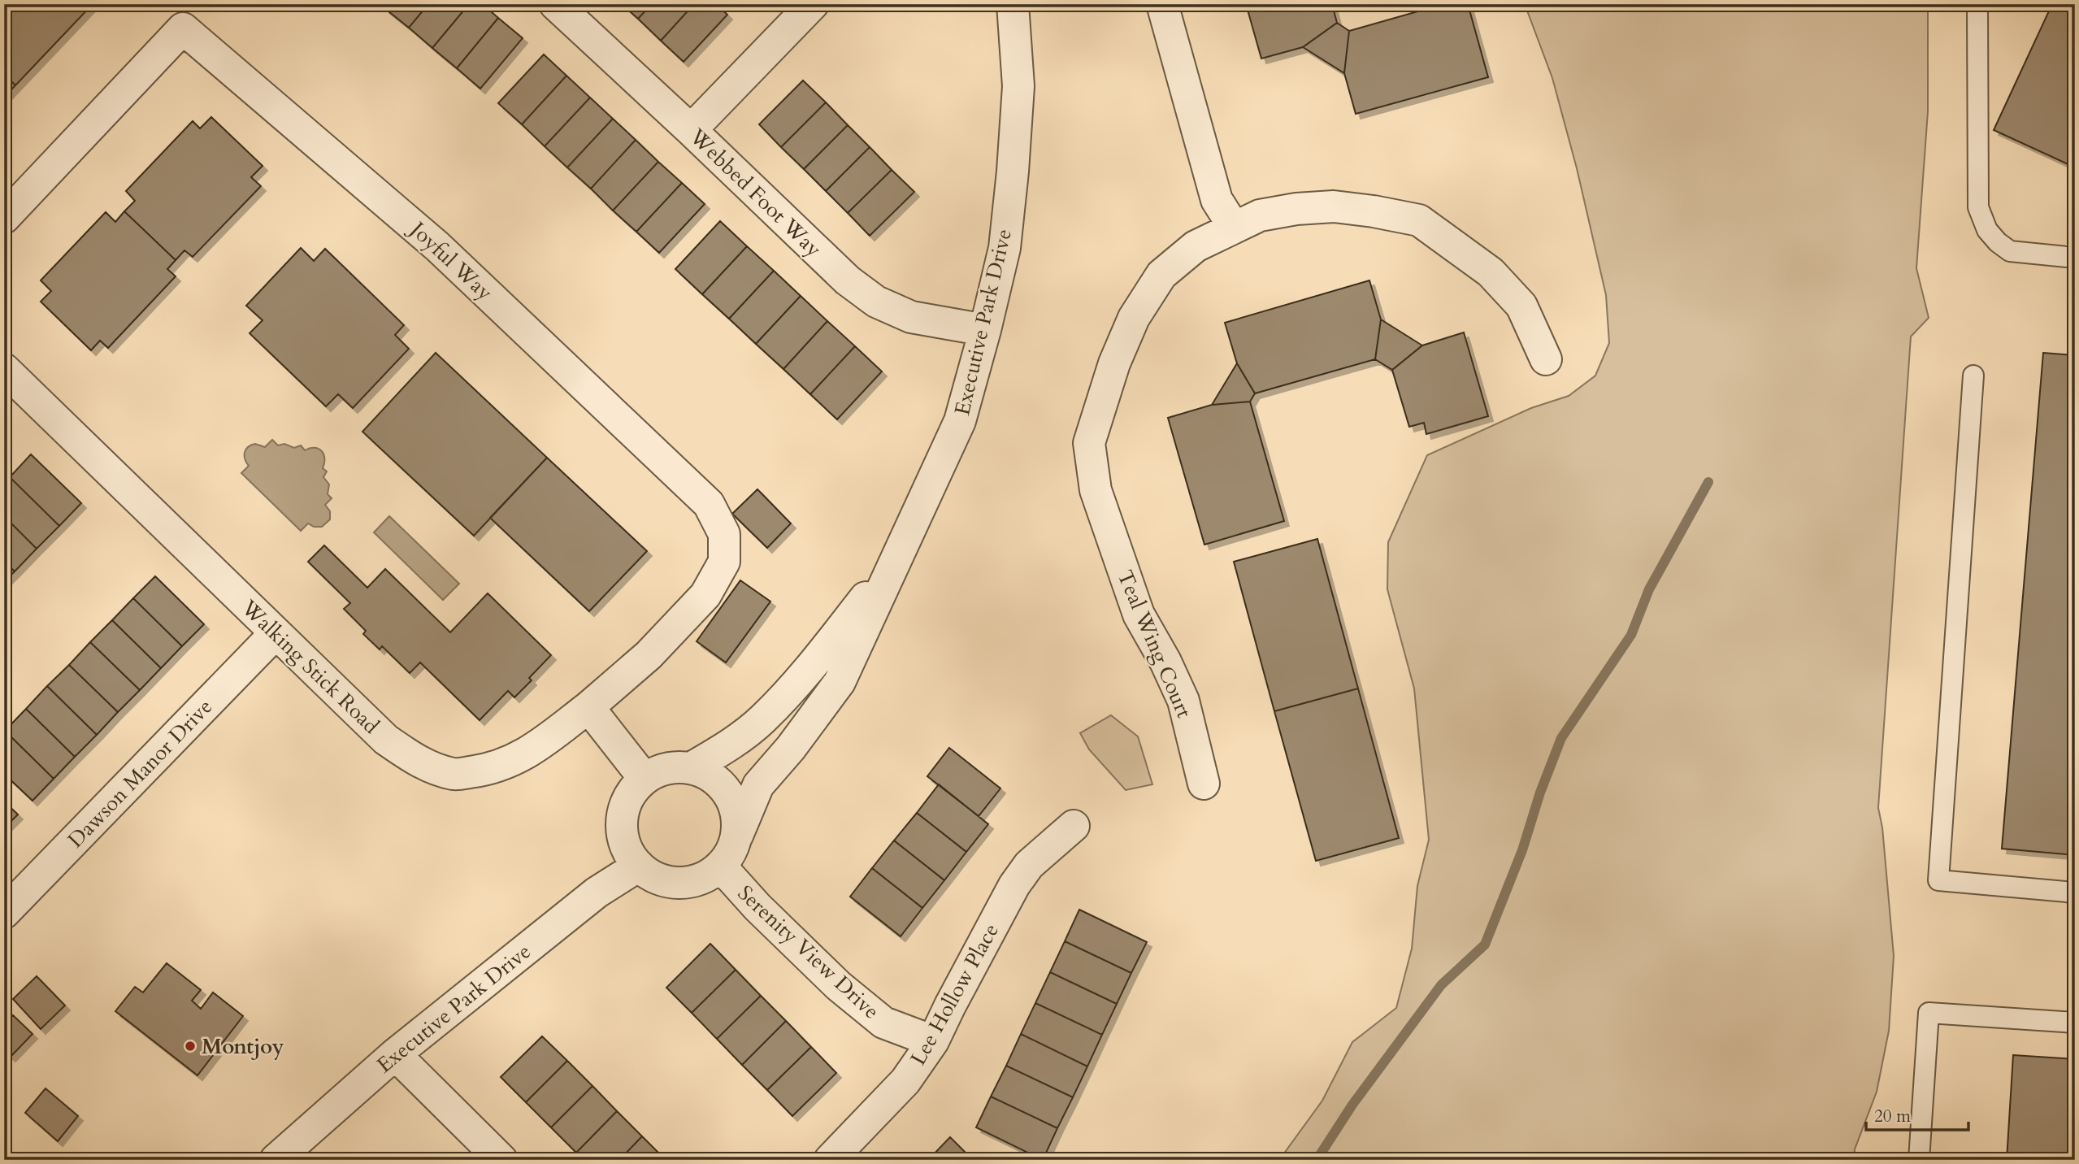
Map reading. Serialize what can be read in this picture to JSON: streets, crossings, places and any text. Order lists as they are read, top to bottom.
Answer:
{
  "streets": {
    "street": [
      "Webbed Foot Way",
      "Joyful Way",
      "Executive Park Drive",
      "Teal Wing Court",
      "Walking Stick Road",
      "Dawson Manor Drive",
      "Serenity View Drive",
      "Lee Hollow Place"
    ]
  },
  "crossings": [
    ["Webbed Foot Way", "Executive Park Drive"],
    ["Joyful Way", "Walking Stick Road"],
    ["Executive Park Drive", "Serenity View Drive"],
    ["Walking Stick Road", "Dawson Manor Drive"],
    ["Serenity View Drive", "Lee Hollow Place"]
  ],
  "places": ["Montjoy"],
  "scale_bar": "20 m"
}
